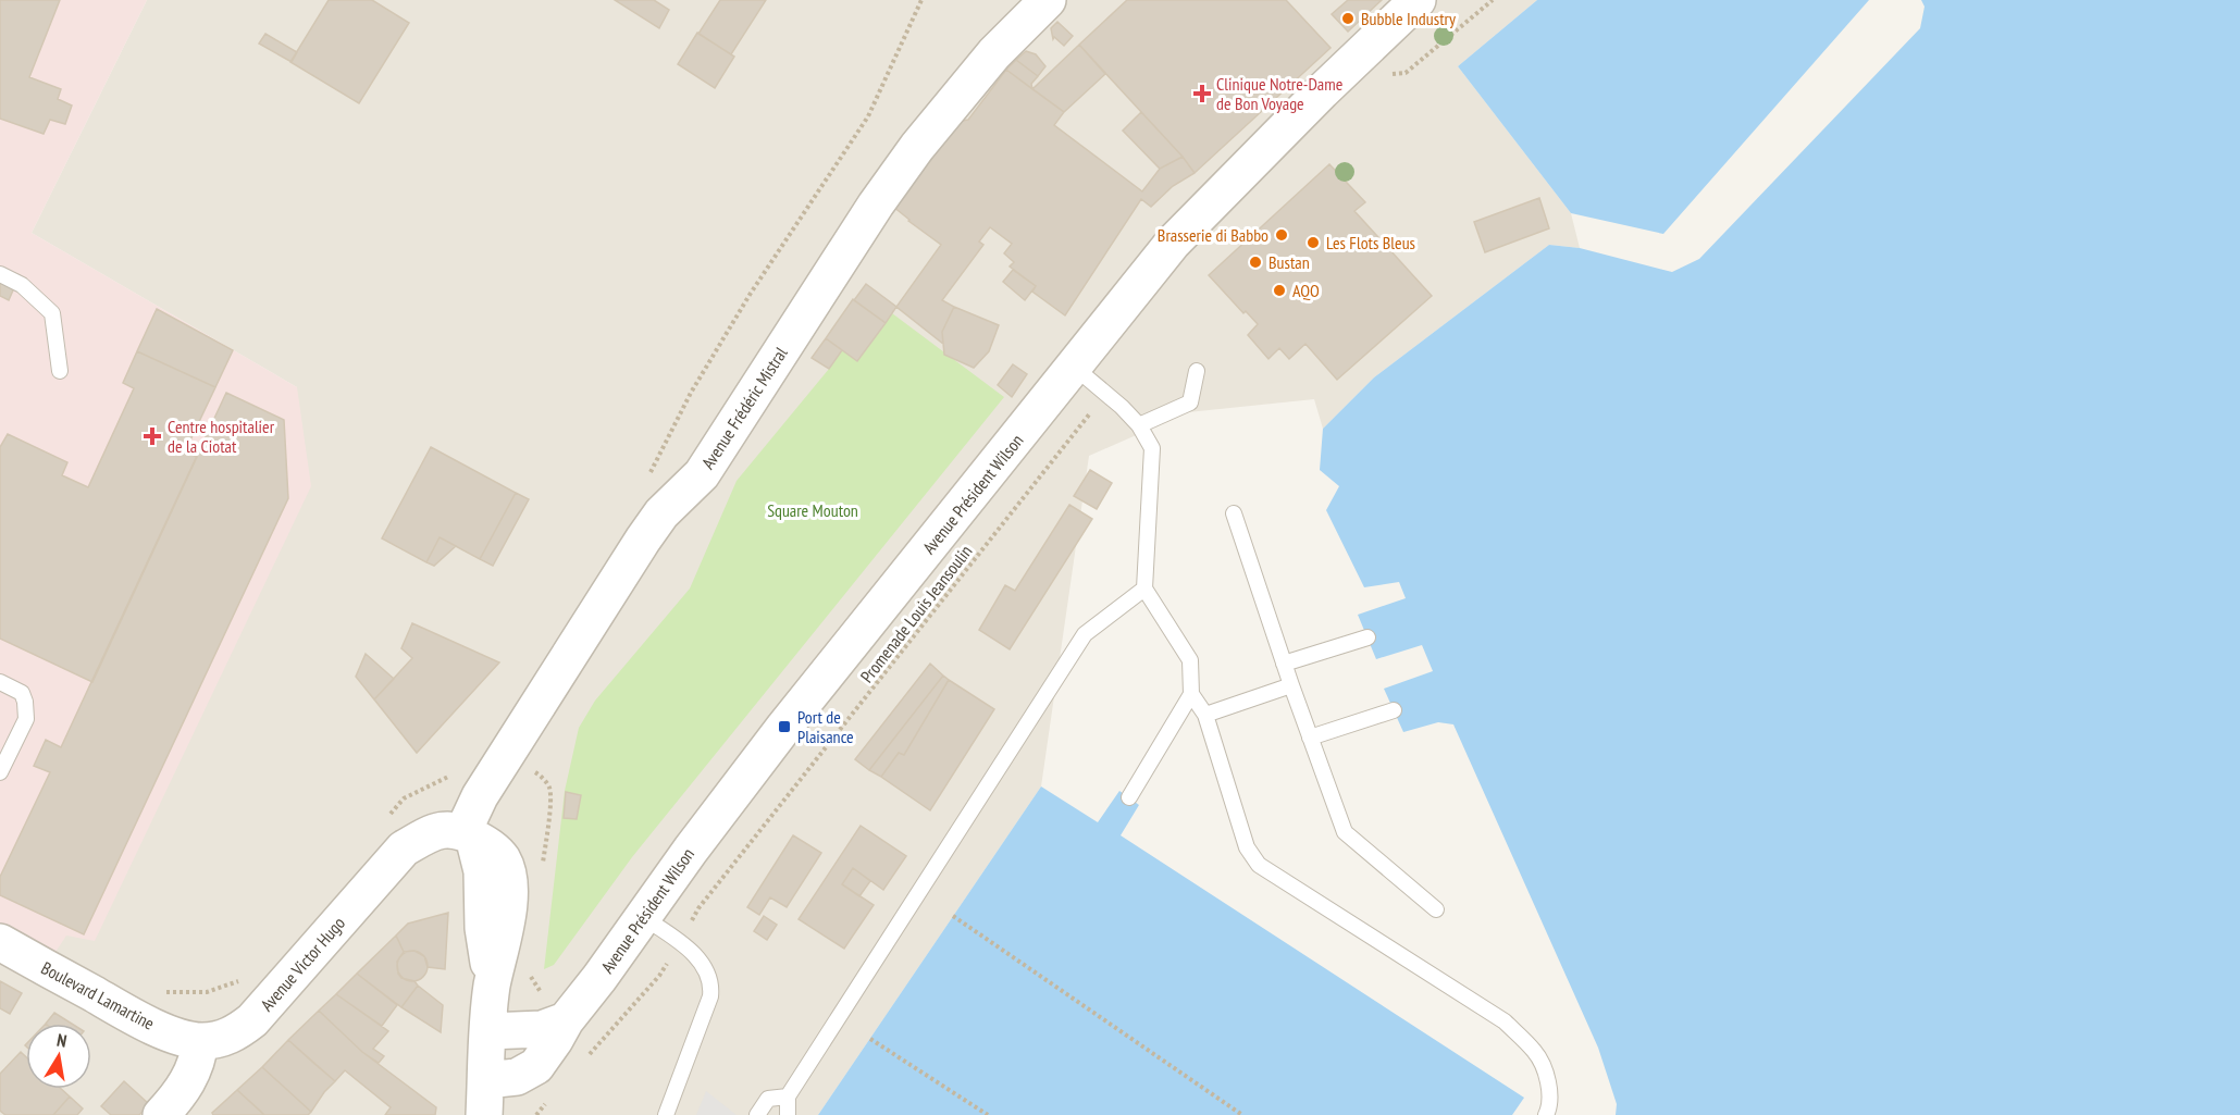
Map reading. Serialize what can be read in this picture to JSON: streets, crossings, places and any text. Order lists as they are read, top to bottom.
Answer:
{
  "streets": {
    "street": [
      "Avenue Frédéric Mistral",
      "Avenue Président Wilson",
      "Avenue Victor Hugo",
      "Boulevard Lamartine"
    ],
    "path": ["Promenade Louis Jeansoulin"]
  },
  "crossings": [
    ["Avenue Frédéric Mistral", "Avenue Victor Hugo"],
    ["Avenue Victor Hugo", "Boulevard Lamartine"]
  ],
  "parks": ["Square Mouton"],
  "places": {
    "other": [
      "Bubble Industry",
      "Brasserie di Babbo",
      "Les Flots Bleus",
      "Bustan",
      "AQO"
    ],
    "health": ["Clinique Notre-Dame de Bon Voyage", "Centre hospitalier de la Ciotat"],
    "transit": ["Port de Plaisance"]
  },
  "north": "top"
}
